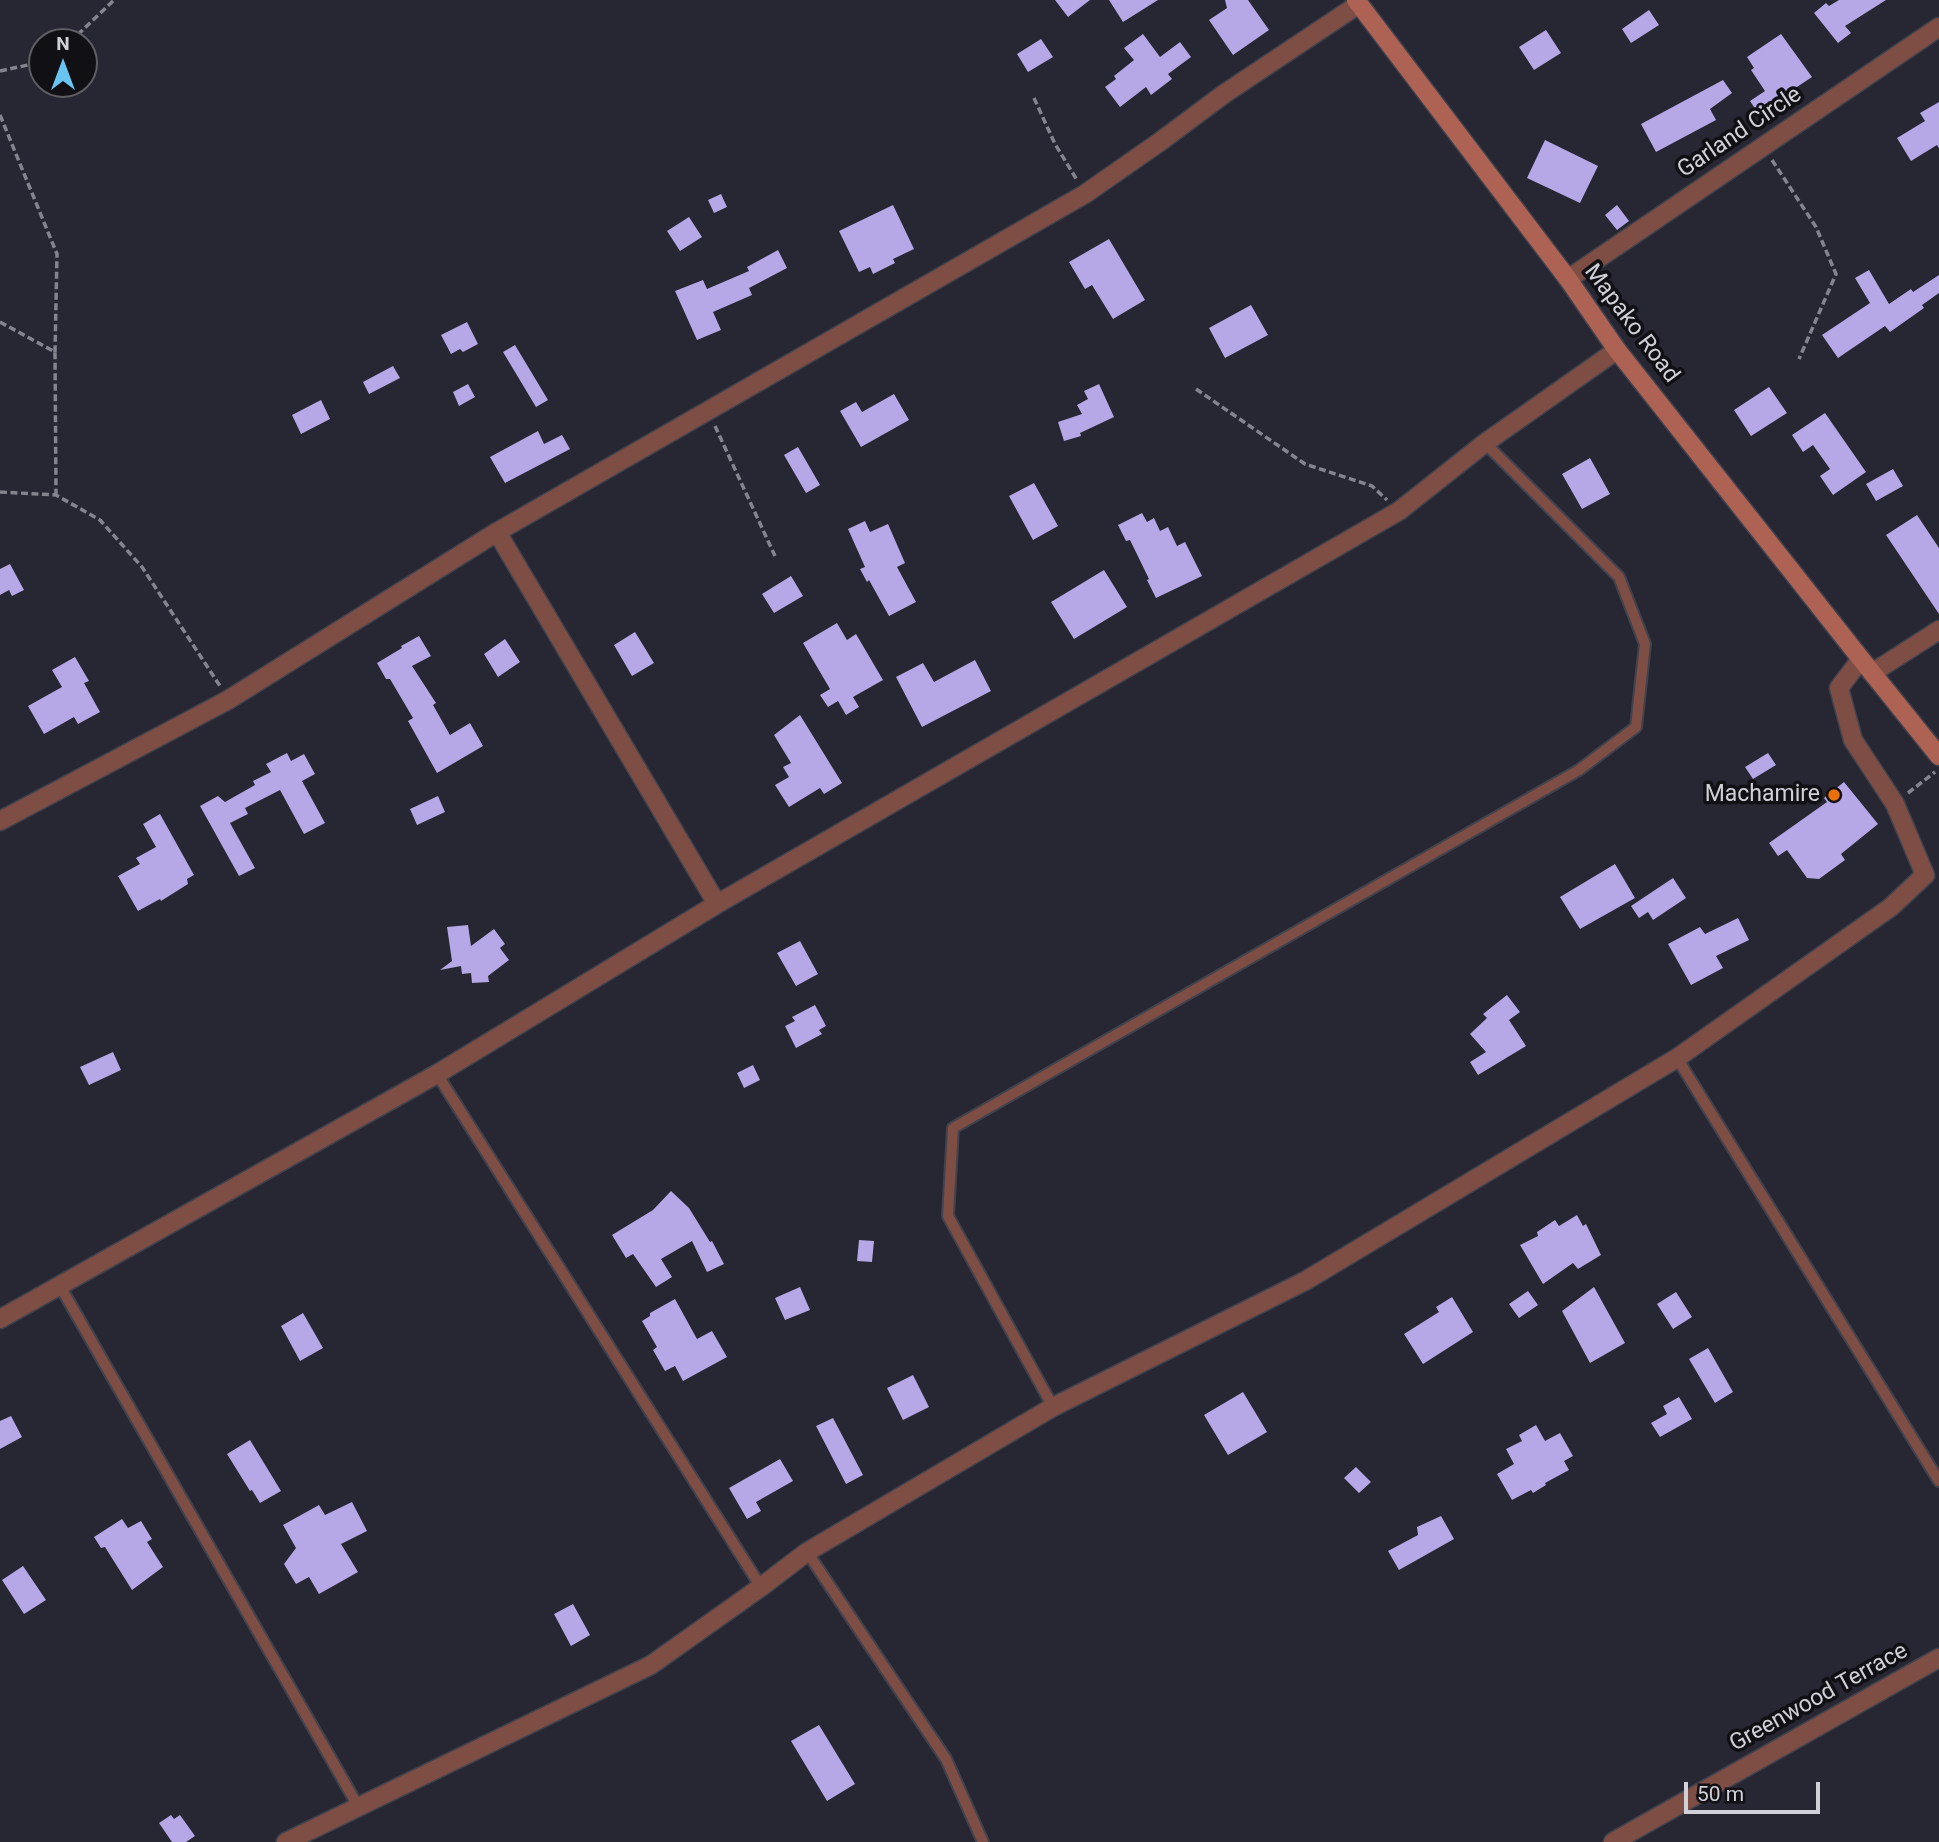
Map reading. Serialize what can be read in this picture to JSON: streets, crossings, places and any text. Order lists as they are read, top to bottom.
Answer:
{
  "streets": {
    "street": ["Garland Circle", "Mapako Road", "Greenwood Terrace"]
  },
  "crossings": [
    ["Garland Circle", "Mapako Road"]
  ],
  "places": ["Machamire"],
  "scale_bar": "50 m",
  "north": "top"
}
